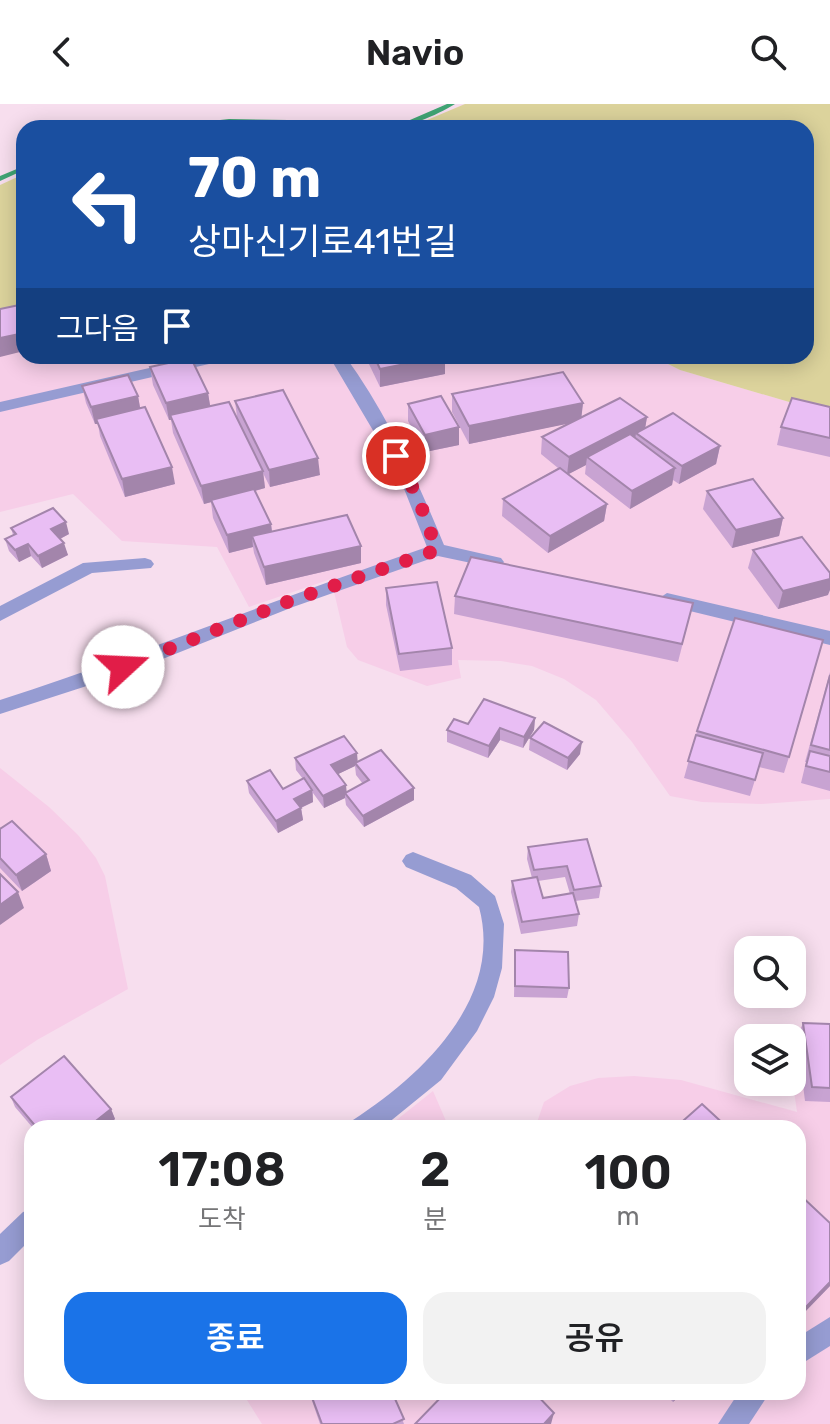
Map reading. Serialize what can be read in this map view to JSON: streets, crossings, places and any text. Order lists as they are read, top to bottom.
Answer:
{
  "page": {
    "header": "Navio",
    "turn": ["70 m", "상마신기로41번길"],
    "then": "그다음",
    "eta": [
      "17:08",
      "도착",
      "2",
      "분",
      "100",
      "m"
    ],
    "buttons": ["종료", "공유"]
  }
}
